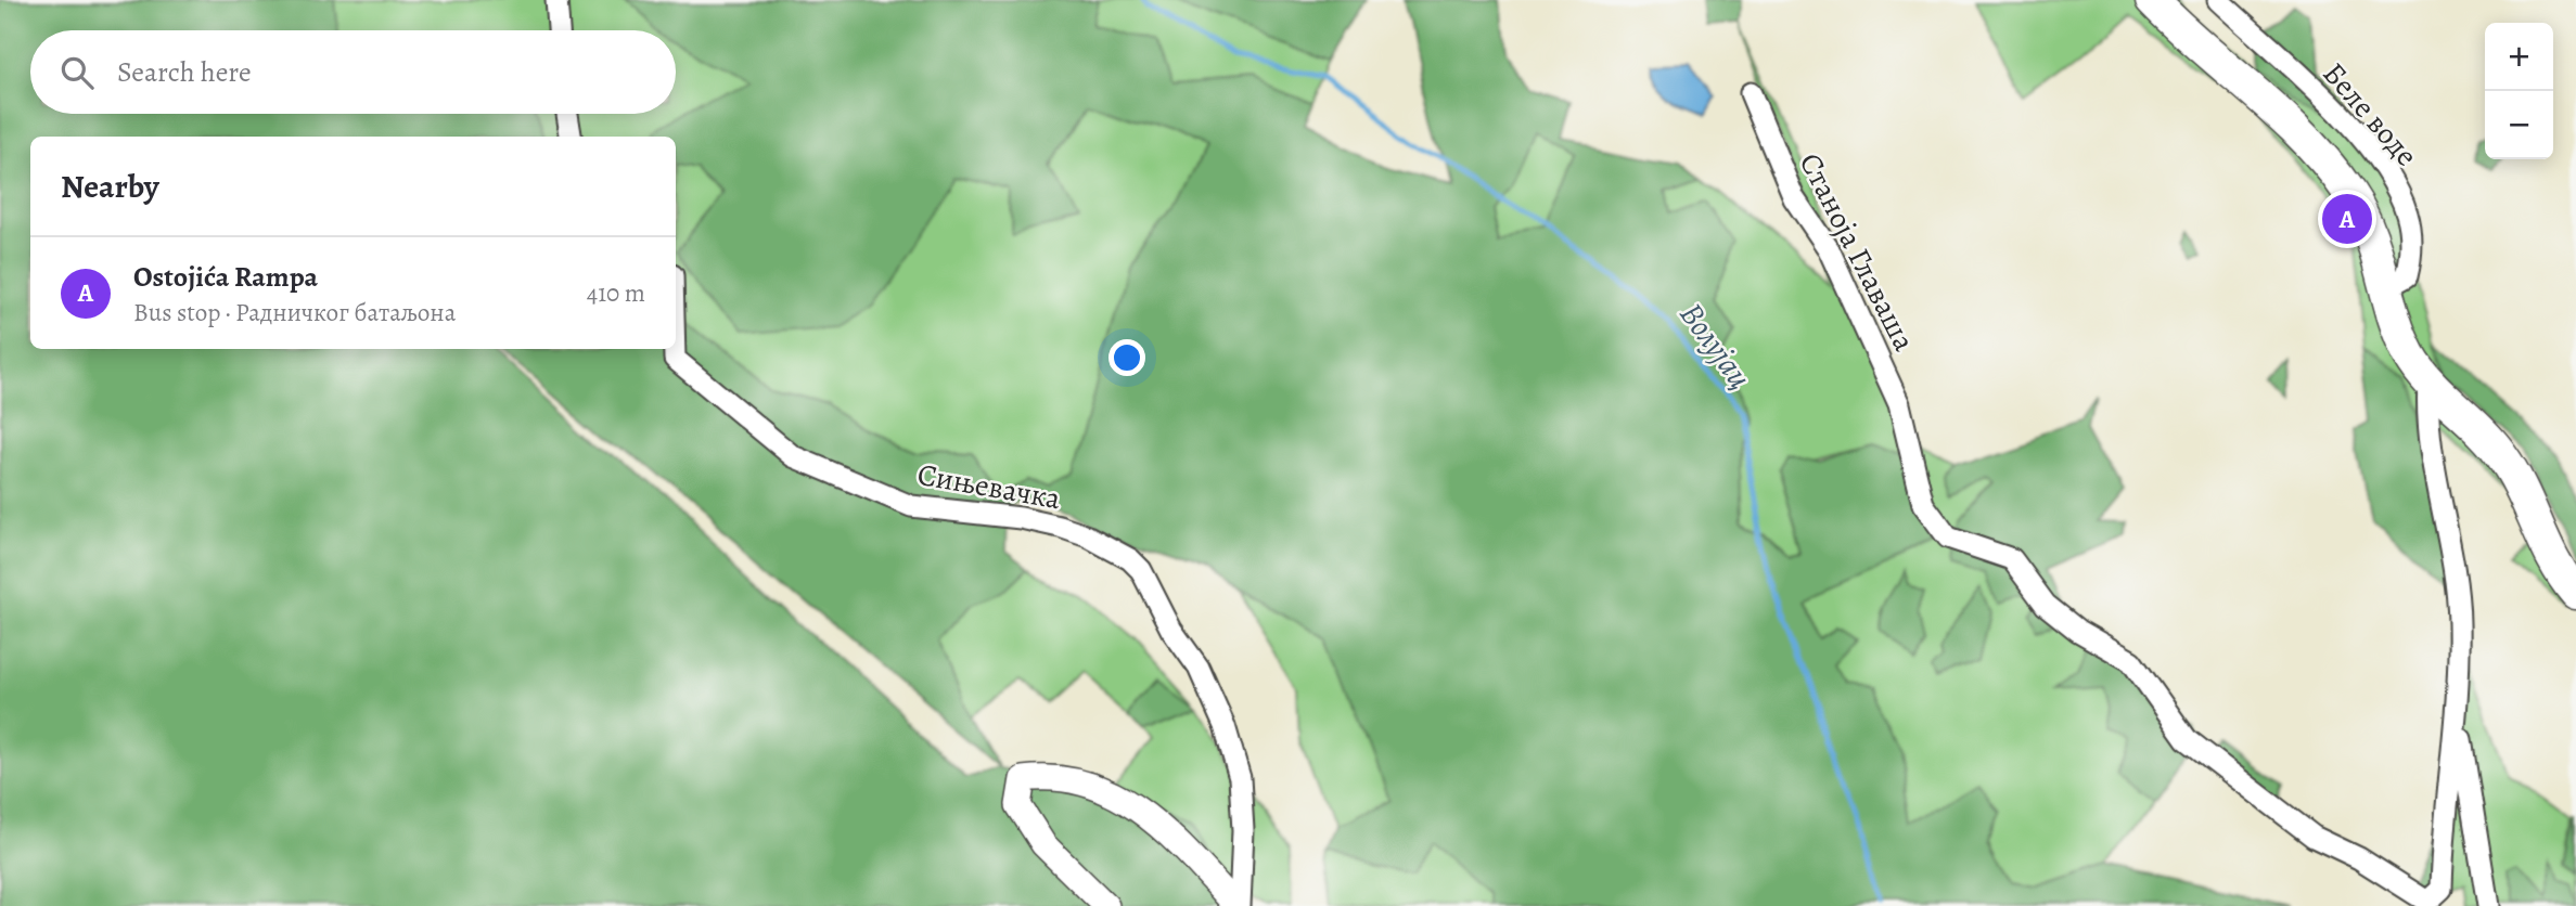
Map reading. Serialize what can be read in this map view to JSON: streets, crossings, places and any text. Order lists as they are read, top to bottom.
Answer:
{
  "streets": {
    "street": ["Беле воде", "Станоја Главаша", "Сињевачка"]
  },
  "water": ["Волујац"],
  "page": {
    "map_buttons": ["+", "−"],
    "search": "Search here",
    "heading": "Nearby",
    "pins": "A",
    "list": [
      {
        "mark": "A",
        "name": "Ostojića Rampa",
        "note": "Bus stop · Радничког батаљона",
        "value": "410 m"
      }
    ]
  }
}
